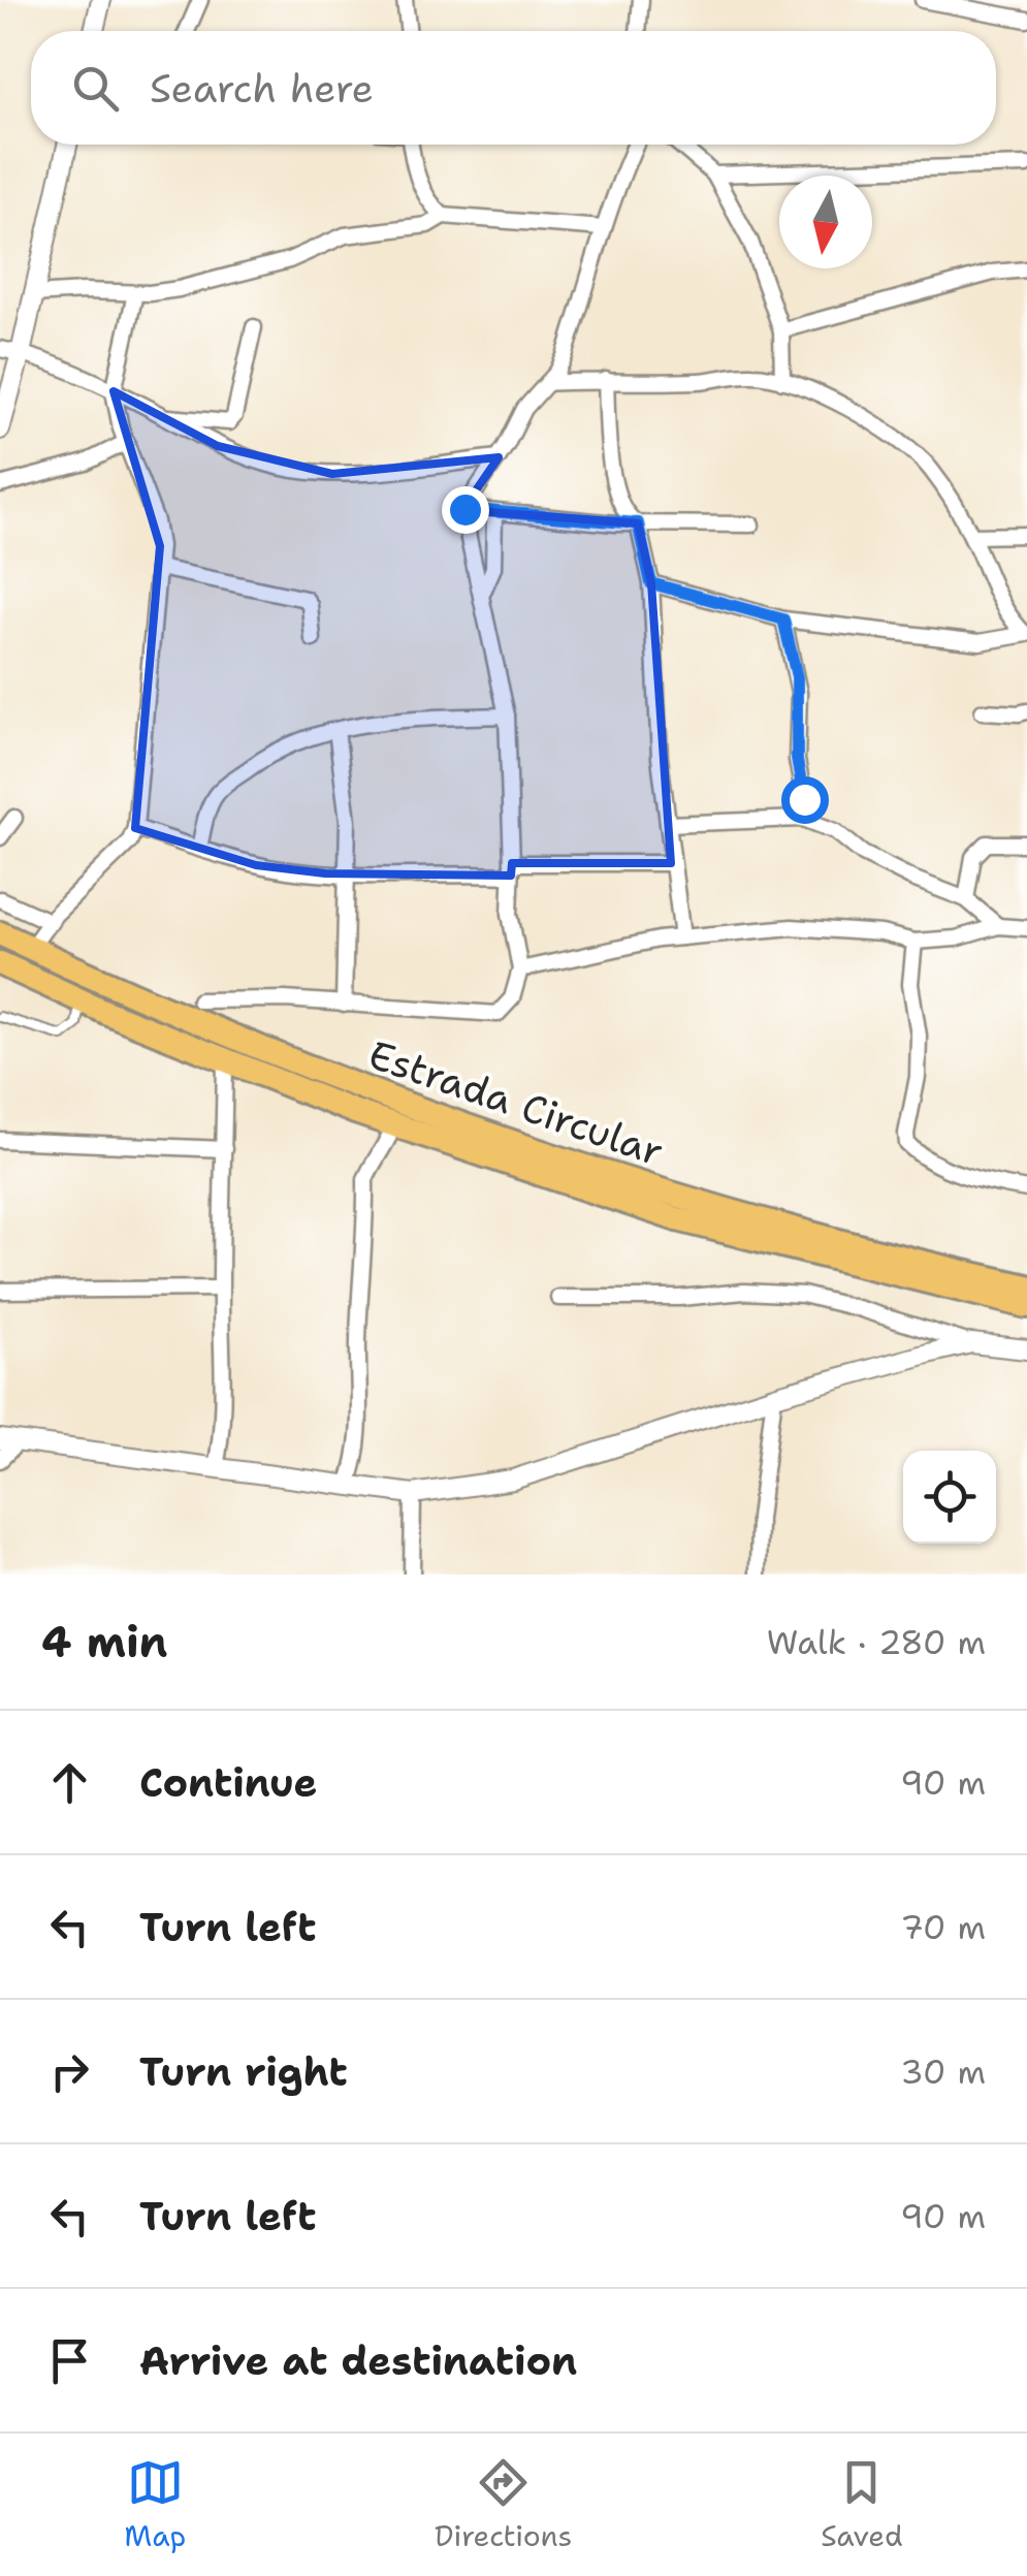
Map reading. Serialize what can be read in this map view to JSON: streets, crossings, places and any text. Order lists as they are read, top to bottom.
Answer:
{
  "streets": {
    "main road": ["Estrada Circular"]
  },
  "north": "bottom",
  "page": {
    "search": "Search here",
    "heading": ["4 min", "Walk · 280 m"],
    "list": [
      ["Continue", "90 m"],
      ["Turn left", "70 m"],
      ["Turn right", "30 m"],
      ["Turn left", "90 m"],
      "Arrive at destination"
    ],
    "nav": ["Map", "Directions", "Saved"]
  }
}
